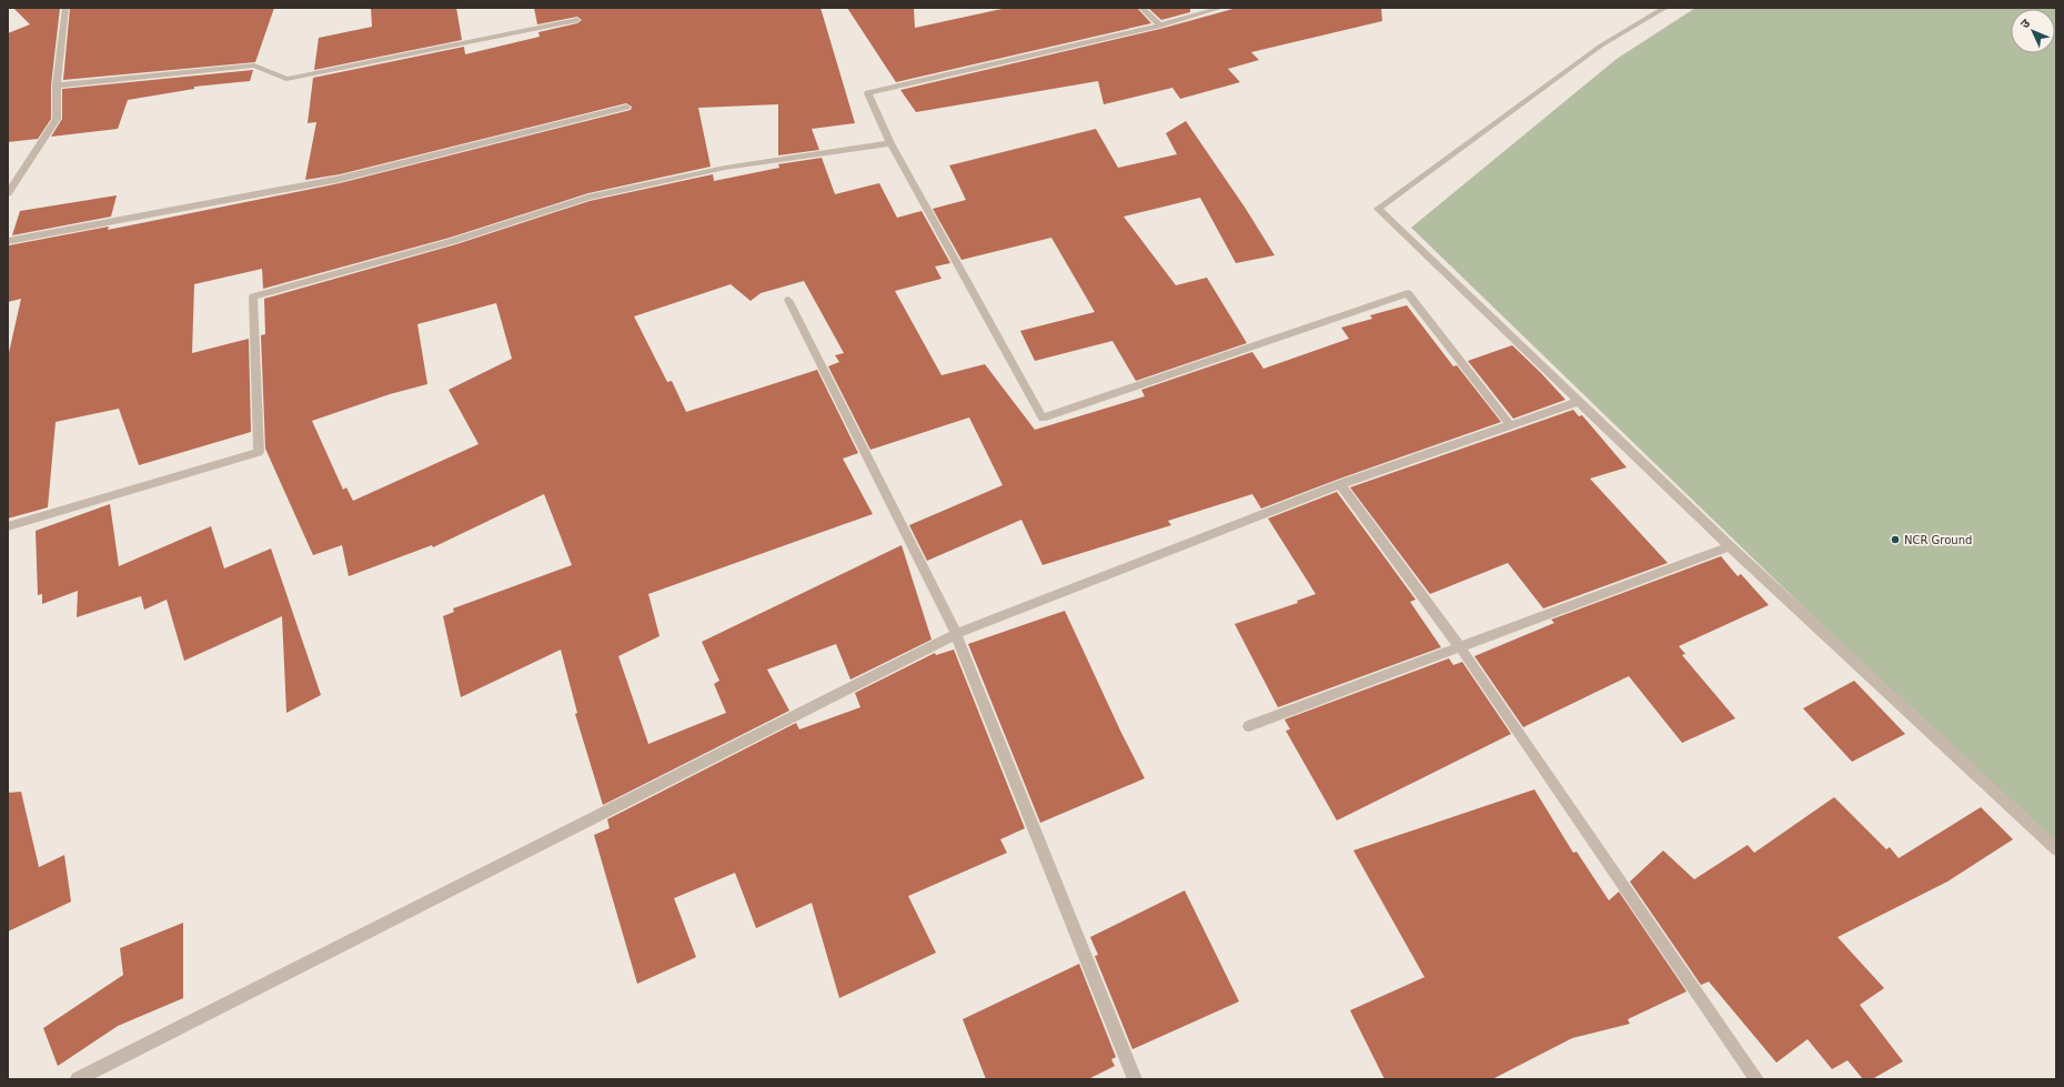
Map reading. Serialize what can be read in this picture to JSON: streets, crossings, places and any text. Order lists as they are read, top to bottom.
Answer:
{
  "places": ["NCR Ground"],
  "north": "top left"
}
